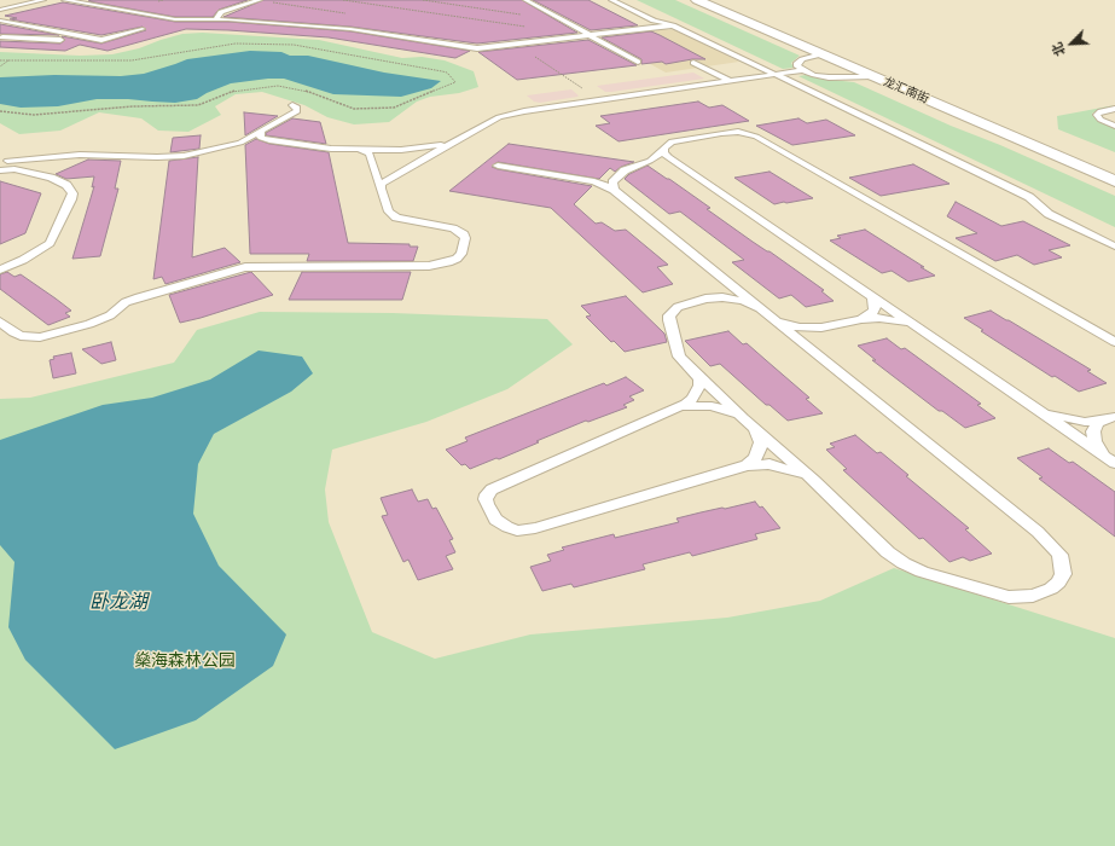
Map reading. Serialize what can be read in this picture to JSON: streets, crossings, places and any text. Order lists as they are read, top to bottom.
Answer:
{
  "streets": {
    "main road": ["龙汇南街"]
  },
  "water": ["卧龙湖"],
  "parks": ["燊海森林公园"],
  "north": "bottom left"
}
